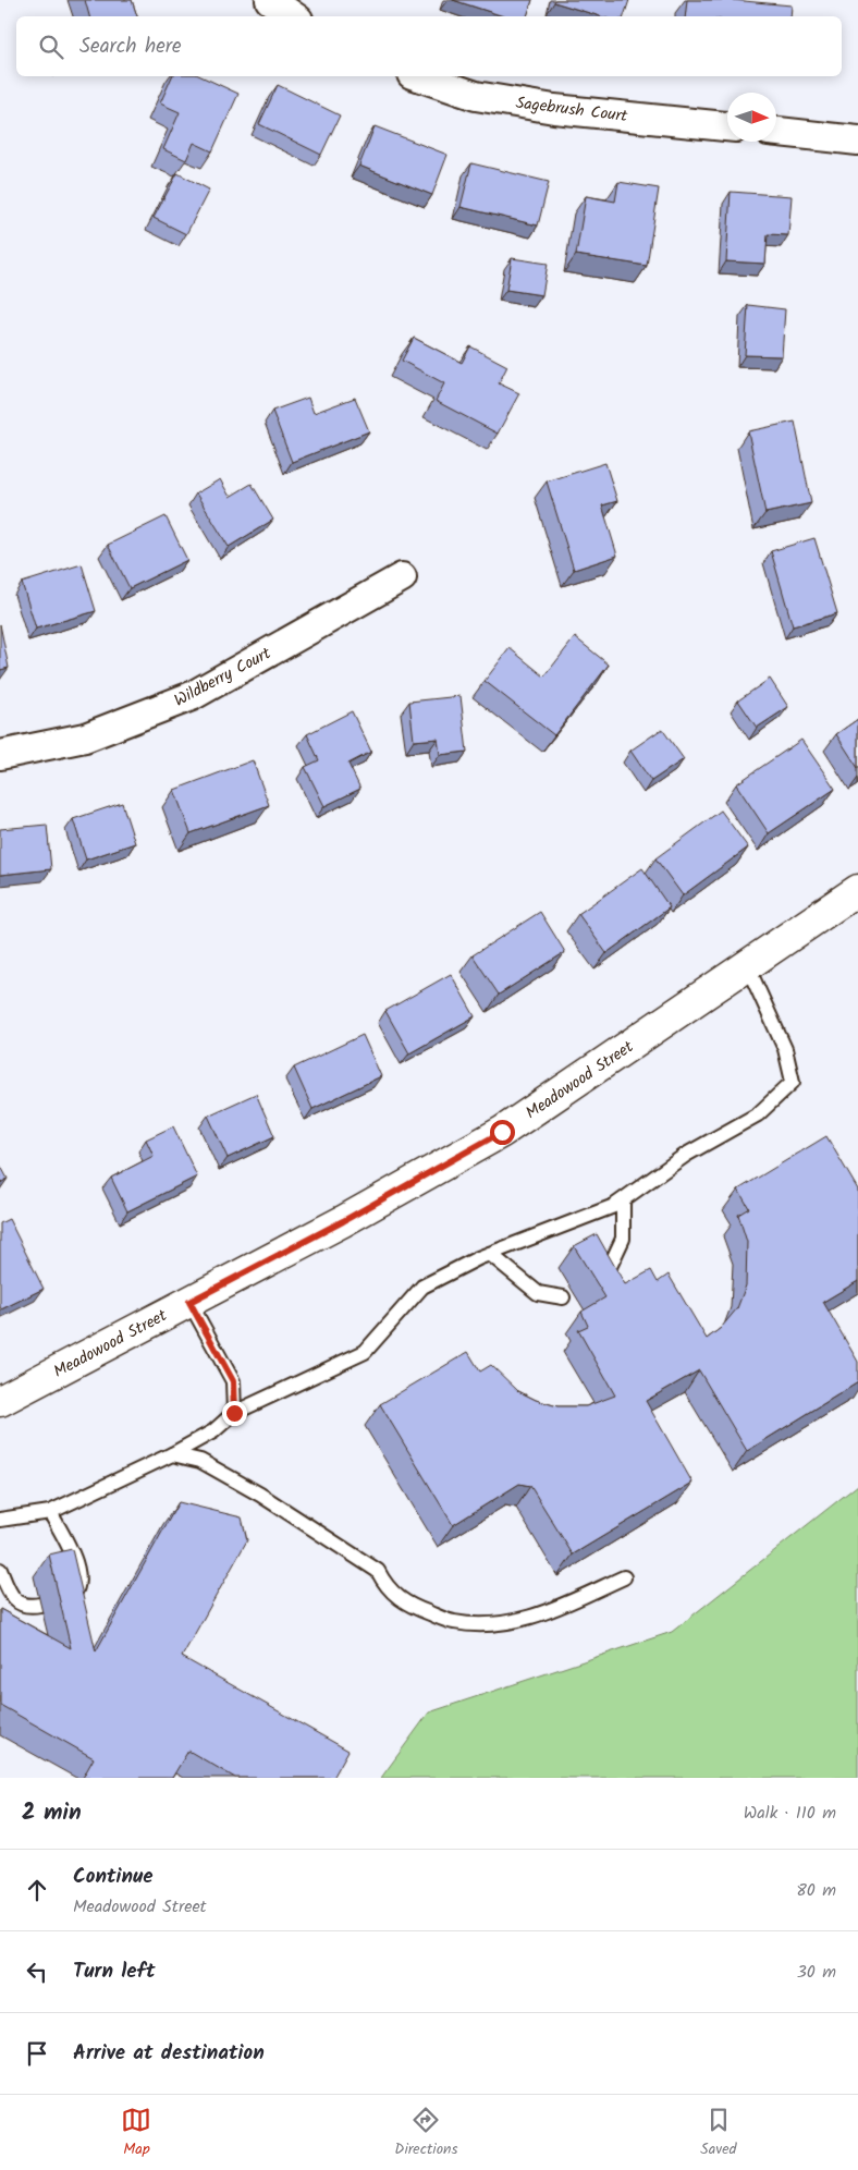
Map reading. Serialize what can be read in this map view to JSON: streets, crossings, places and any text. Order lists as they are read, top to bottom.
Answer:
{
  "streets": {
    "street": ["Sagebrush Court", "Wildberry Court", "Meadowood Street"]
  },
  "north": "right",
  "page": {
    "search": "Search here",
    "heading": ["2 min", "Walk · 110 m"],
    "list": [
      ["Continue", "Meadowood Street", "80 m"],
      ["Turn left", "30 m"],
      "Arrive at destination"
    ],
    "nav": ["Map", "Directions", "Saved"]
  }
}
